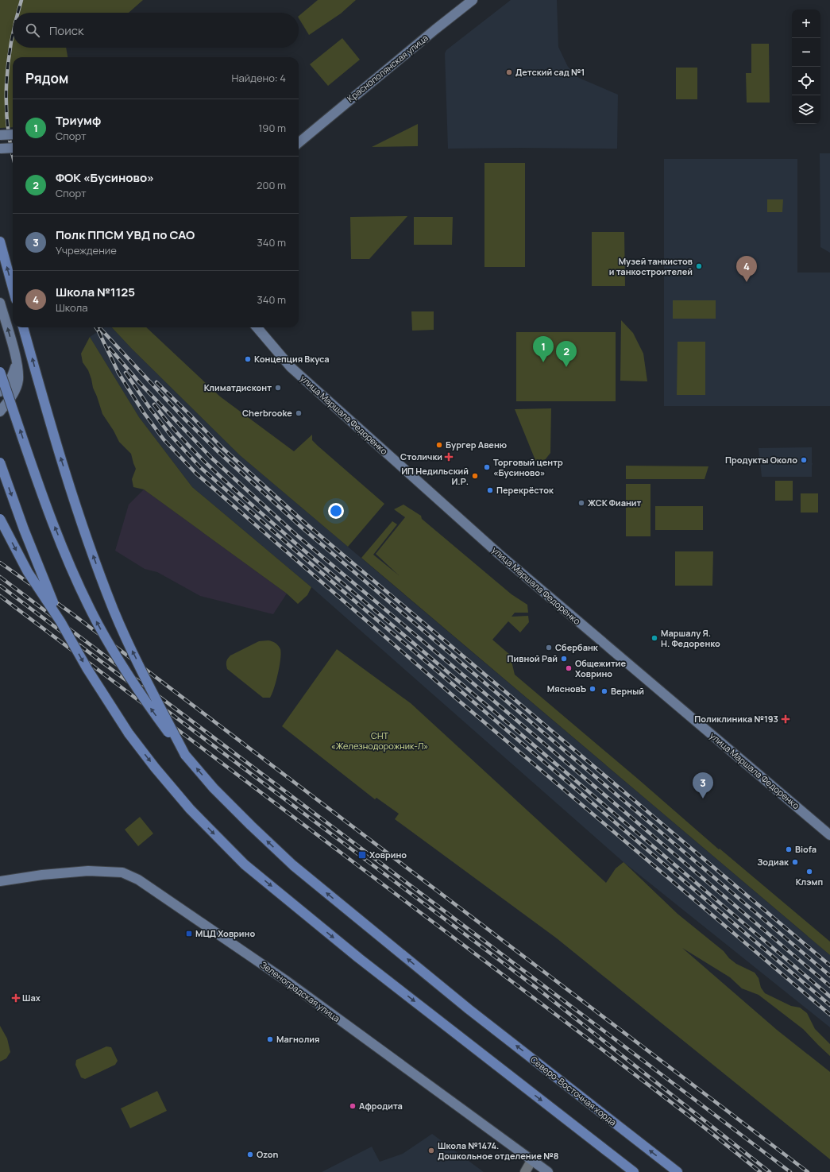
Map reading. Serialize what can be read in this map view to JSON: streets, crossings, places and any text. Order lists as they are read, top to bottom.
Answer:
{
  "streets": {
    "main road": ["Северо-Восточная хорда"],
    "street": ["Краснополянская улица", "улица Маршала Федоренко", "Зеленоградская улица"]
  },
  "parks": ["СНТ «Железнодорожник-Л»"],
  "places": {
    "other": [
      "Детский сад №1",
      "Музей танкистов и танкостроителей",
      "Концепция Вкуса",
      "Климатдисконт",
      "Cherbrooke",
      "Бургер Авеню",
      "Продукты Около",
      "Торговый центр «Бусиново»",
      "ИП Недильский И.Р.",
      "Перекрёсток",
      "ЖСК Фианит",
      "Маршалу Я. Н. Федоренко",
      "Сбербанк",
      "Пивной Рай",
      "Общежитие Ховрино",
      "МясновЪ",
      "Верный",
      "Biofa",
      "Зодиак",
      "Клэмп",
      "Магнолия",
      "Афродита",
      "Школа №1474. Дошкольное отделение №8",
      "Ozon"
    ],
    "health": ["Столички", "Поликлиника №193", "Шах"],
    "transit": ["Ховрино", "МЦД Ховрино"]
  },
  "page": {
    "map_buttons": ["+", "−"],
    "search": "Поиск",
    "heading": ["Рядом", "Найдено: 4"],
    "list": [
      {
        "mark": "1",
        "name": "Триумф",
        "note": "Спорт",
        "value": "190 m"
      },
      {
        "mark": "2",
        "name": "ФОК «Бусиново»",
        "note": "Спорт",
        "value": "200 m"
      },
      {
        "mark": "3",
        "name": "Полк ППСМ УВД по САО",
        "note": "Учреждение",
        "value": "340 m"
      },
      {
        "mark": "4",
        "name": "Школа №1125",
        "note": "Школа",
        "value": "340 m"
      }
    ],
    "pins": [
      "4",
      "1",
      "2",
      "3"
    ]
  }
}
